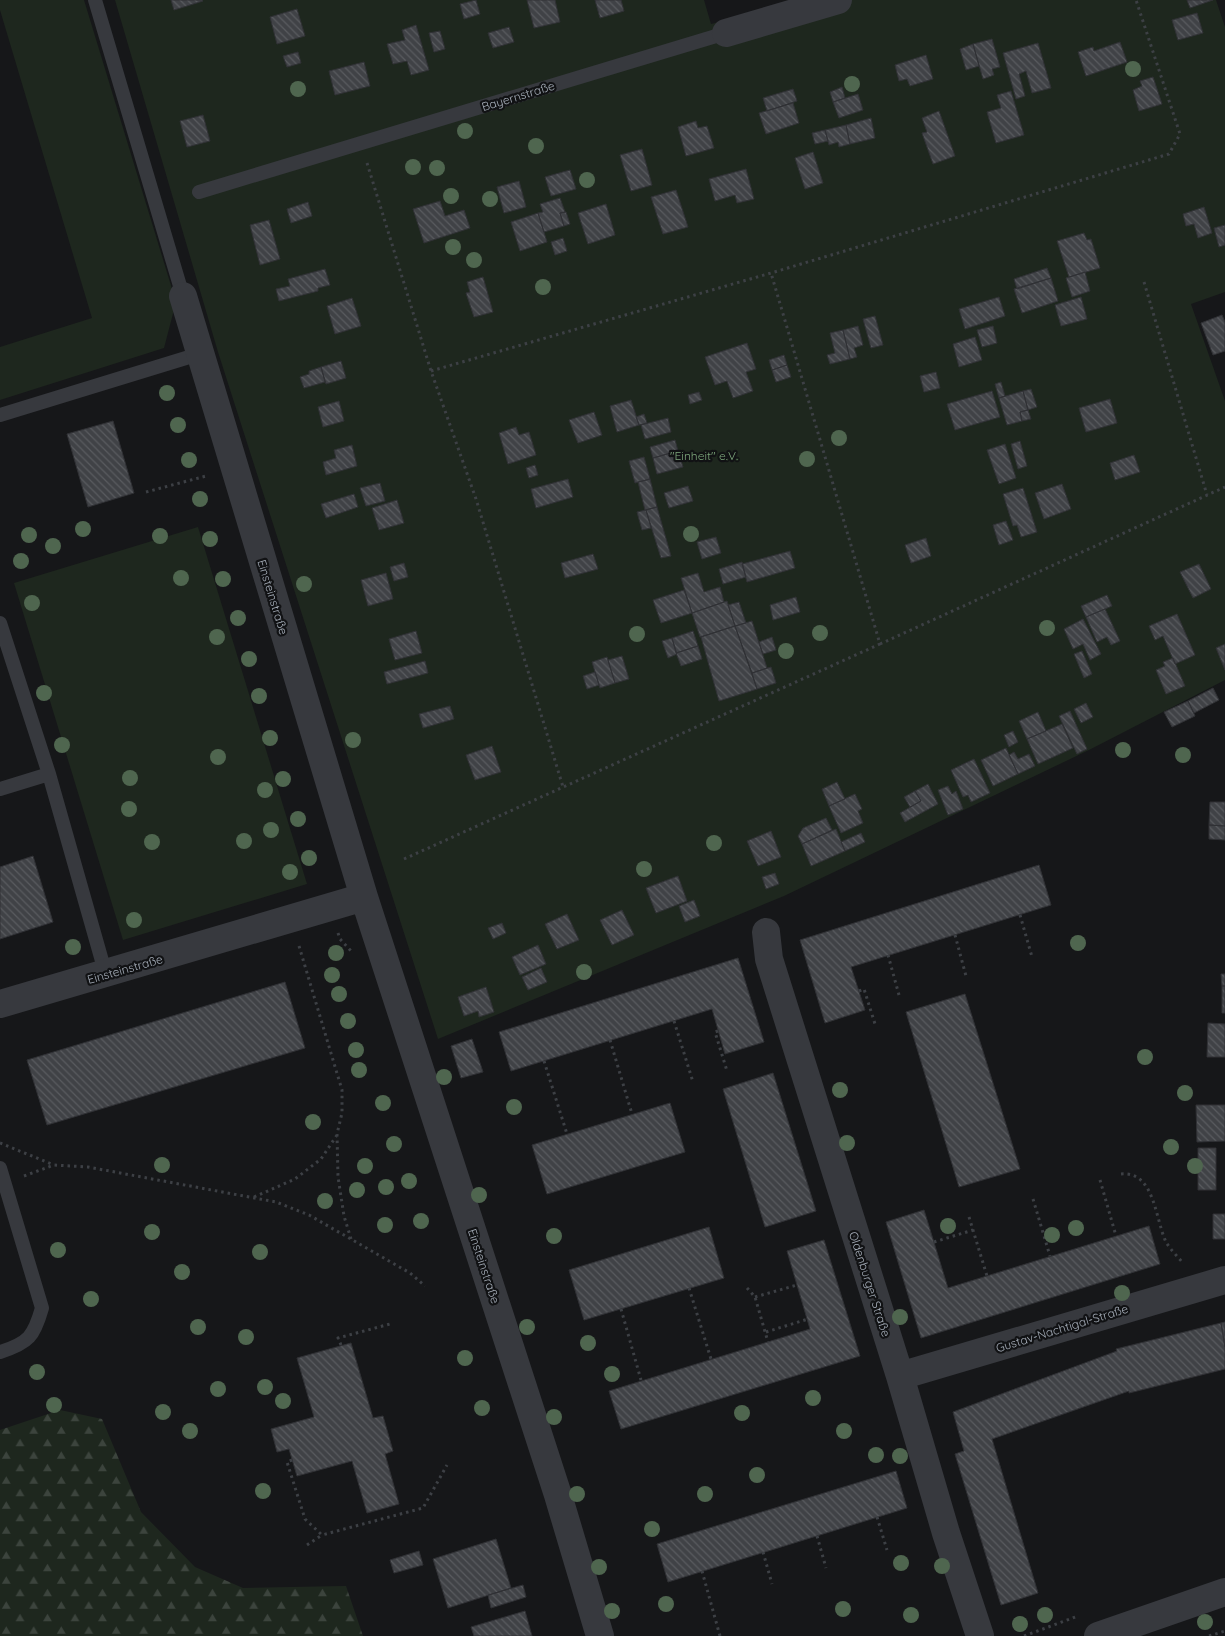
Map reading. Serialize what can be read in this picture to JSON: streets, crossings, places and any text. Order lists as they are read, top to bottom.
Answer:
{
  "streets": {
    "street": [
      "Bayernstraße",
      "Einsteinstraße",
      "Oldenburger Straße",
      "Gustav-Nachtigal-Straße"
    ]
  },
  "crossings": [
    ["Oldenburger Straße", "Gustav-Nachtigal-Straße"]
  ],
  "parks": ["\"Einheit\" e.V."]
}
